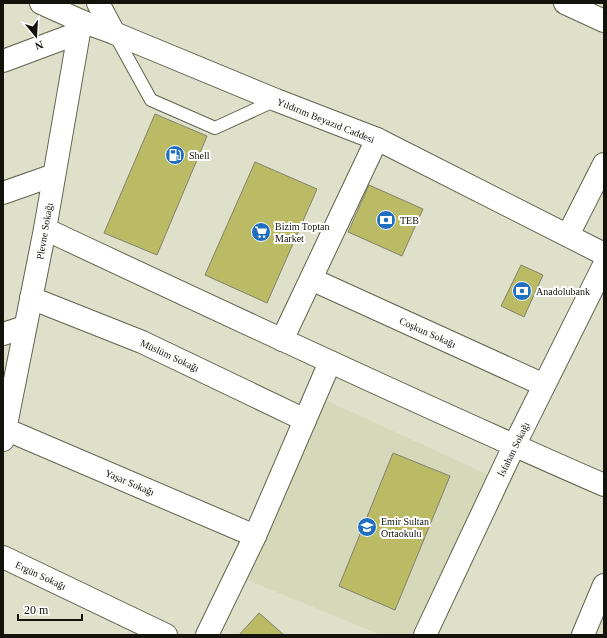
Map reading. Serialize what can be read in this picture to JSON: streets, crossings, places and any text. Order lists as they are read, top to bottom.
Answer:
{
  "streets": {
    "street": [
      "Yıldırım Beyazıd Caddesi",
      "Plevne Sokağı",
      "Coşkun Sokağı",
      "Müslüm Sokağı",
      "İsfahan Sokağı",
      "Yaşar Sokağı",
      "Ergün Sokağı"
    ]
  },
  "crossings": [
    ["Yıldırım Beyazıd Caddesi", "Plevne Sokağı"],
    ["Plevne Sokağı", "Müslüm Sokağı"],
    ["Plevne Sokağı", "Yaşar Sokağı"],
    ["Coşkun Sokağı", "İsfahan Sokağı"]
  ],
  "places": {
    "fuel station": ["Shell"],
    "bank": ["TEB", "Anadolubank"],
    "supermarket": ["Bizim Toptan Market"],
    "school or university": ["Emir Sultan Ortaokulu"]
  },
  "scale_bar": "20 m",
  "north": "bottom"
}
